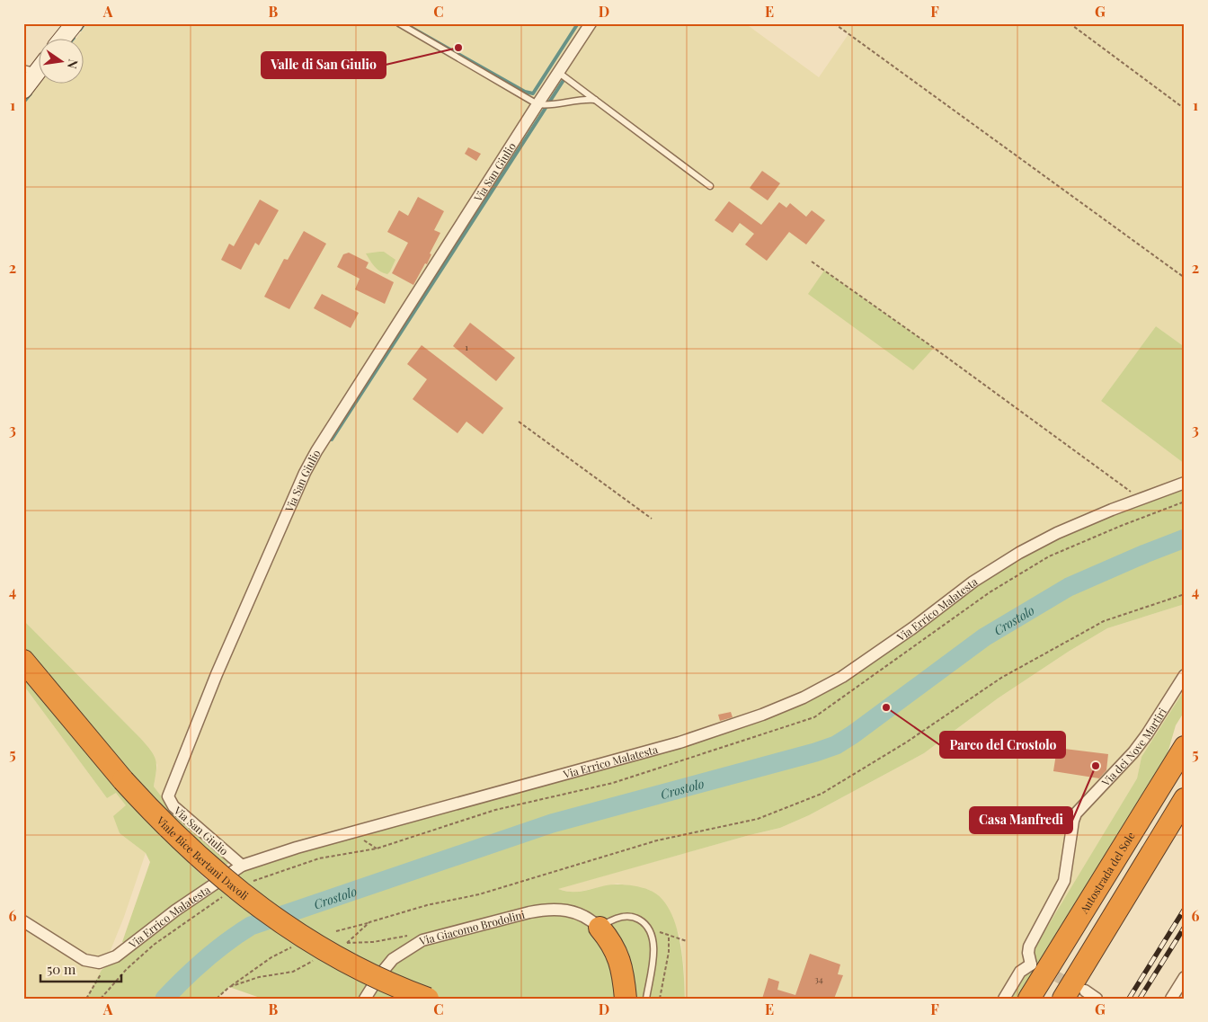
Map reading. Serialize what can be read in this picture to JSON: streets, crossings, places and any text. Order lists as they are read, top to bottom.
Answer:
{
  "streets": {
    "highway": ["Viale Bice Bertani Davoli", "Autostrada del Sole"],
    "street": [
      "Via San Giulio",
      "Via Errico Malatesta",
      "Via dei Nove Martiri",
      "Via Giacomo Brodolini"
    ]
  },
  "crossings": [
    ["Via San Giulio", "Via Errico Malatesta"]
  ],
  "water": ["Crostolo"],
  "places": ["Valle di San Giulio", "Parco del Crostolo", "Casa Manfredi"],
  "house_numbers": ["1", "34"],
  "scale_bar": "50 m",
  "north": "right",
  "grid": {
    "columns": [
      "A",
      "B",
      "C",
      "D",
      "E",
      "F",
      "G"
    ],
    "rows": [
      "1",
      "2",
      "3",
      "4",
      "5",
      "6"
    ]
  }
}
